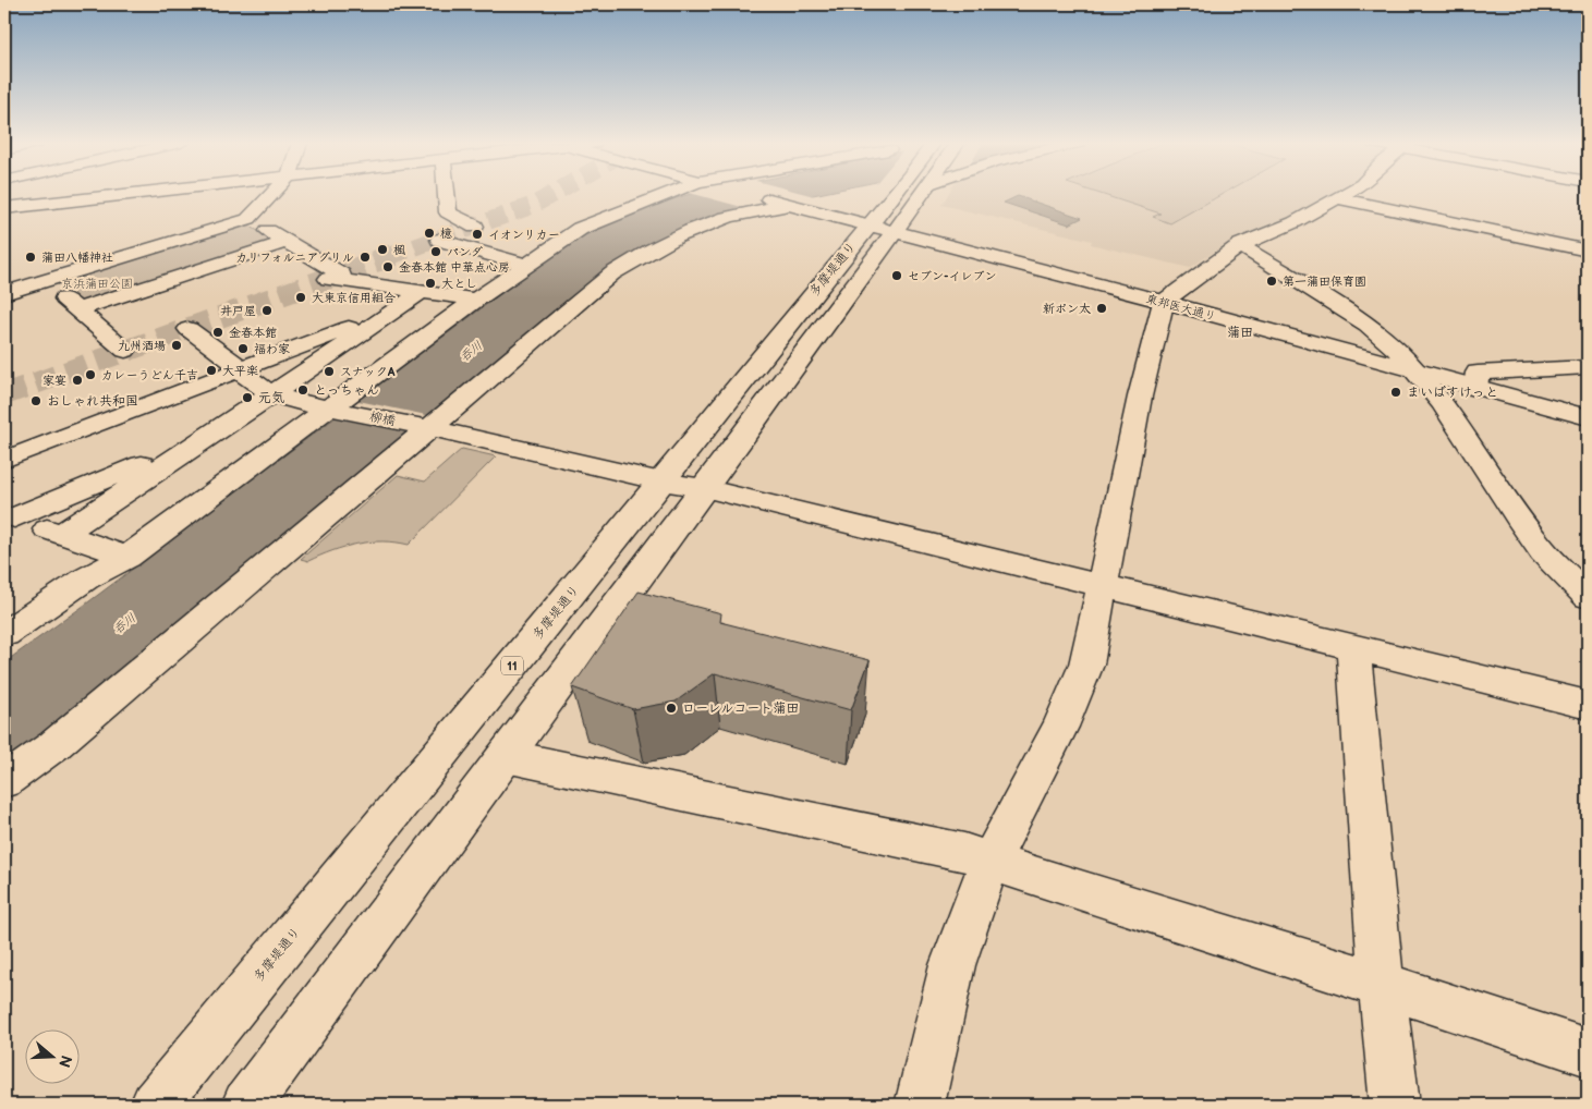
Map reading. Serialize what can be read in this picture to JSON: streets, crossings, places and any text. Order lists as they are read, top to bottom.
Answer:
{
  "streets": {
    "street": [
      "多摩堤通り",
      "東邦医大通り",
      "柳橋",
      "11"
    ]
  },
  "crossings": [
    ["多摩堤通り", "東邦医大通り"],
    ["多摩堤通り", "柳橋"]
  ],
  "districts": ["蒲田"],
  "water": ["呑川"],
  "parks": ["京浜蒲田公園"],
  "places": [
    "檍",
    "イオンリカー",
    "楓",
    "パンダ",
    "蒲田八幡神社",
    "カリフォルニアグリル",
    "金春本館 中華点心房",
    "セブン-イレブン",
    "第一蒲田保育園",
    "大とし",
    "大東京信用組合",
    "新ポン太",
    "井戸屋",
    "金春本館",
    "九州酒場",
    "福わ家",
    "大平楽",
    "スナックA",
    "カレーうどん千吉",
    "家宴",
    "とっちゃん",
    "まいばすけっと",
    "元気",
    "おしゃれ共和国",
    "ローレルコート蒲田"
  ],
  "north": "right"
}
